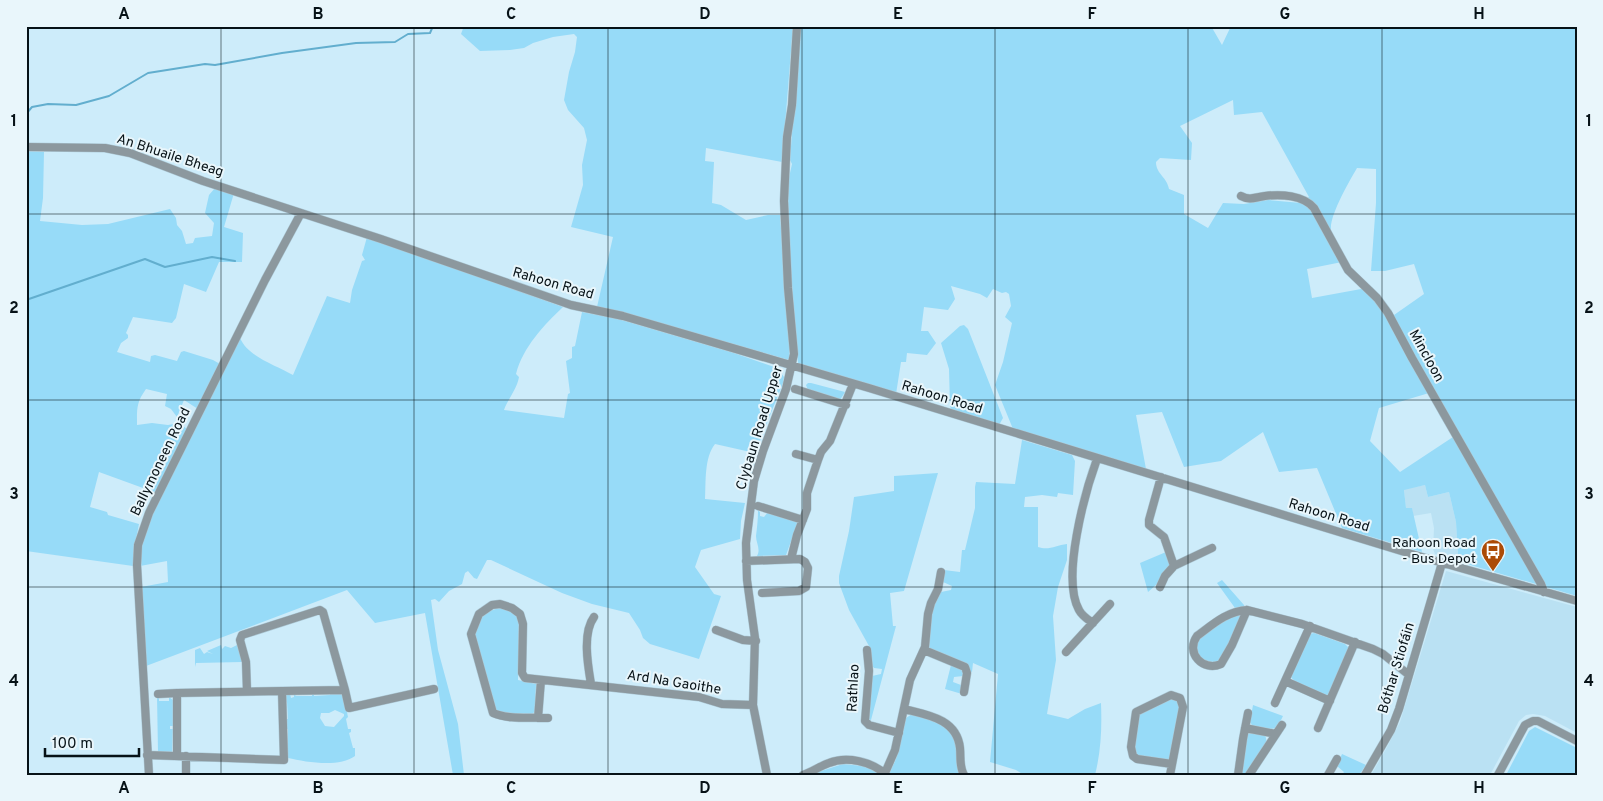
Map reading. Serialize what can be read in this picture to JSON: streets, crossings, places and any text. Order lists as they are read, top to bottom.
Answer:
{
  "streets": {
    "street": [
      "An Bhuaile Bheag",
      "Rahoon Road",
      "Mincloon",
      "Clybaun Road Upper",
      "Ballymoneen Road",
      "Bóthar Stiofáin",
      "Ard Na Gaoithe",
      "Rathlao"
    ]
  },
  "crossings": [
    ["An Bhuaile Bheag", "Rahoon Road"],
    ["An Bhuaile Bheag", "Ballymoneen Road"],
    ["Rahoon Road", "Mincloon"],
    ["Rahoon Road", "Clybaun Road Upper"],
    ["Rahoon Road", "Ballymoneen Road"],
    ["Rahoon Road", "Bóthar Stiofáin"],
    ["Clybaun Road Upper", "Ard Na Gaoithe"]
  ],
  "places": {
    "bus stop": ["Rahoon Road - Bus Depot"]
  },
  "scale_bar": "100 m",
  "grid": {
    "columns": [
      "A",
      "B",
      "C",
      "D",
      "E",
      "F",
      "G",
      "H"
    ],
    "rows": [
      "1",
      "2",
      "3",
      "4"
    ]
  }
}
